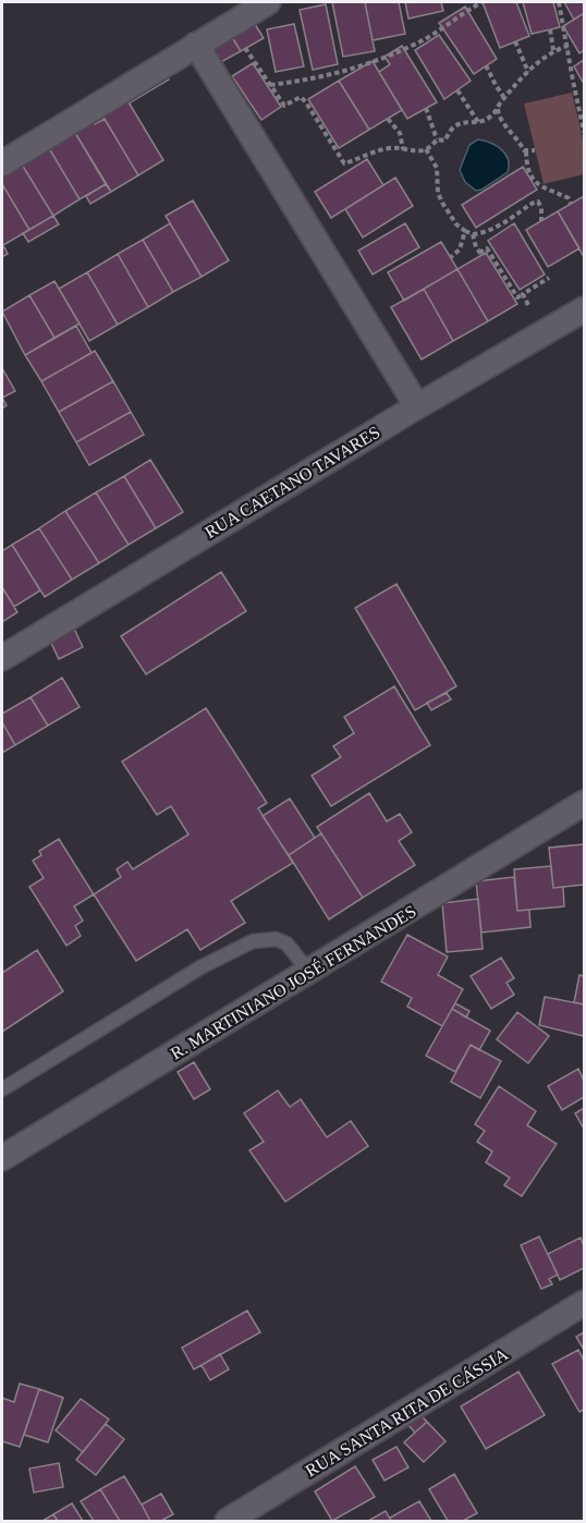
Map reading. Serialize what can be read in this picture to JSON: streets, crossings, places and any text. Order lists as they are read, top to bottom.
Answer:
{
  "streets": {
    "street": ["RUA CAETANO TAVARES", "R. MARTINIANO JOSÉ FERNANDES", "RUA SANTA RITA DE CÁSSIA"]
  }
}
